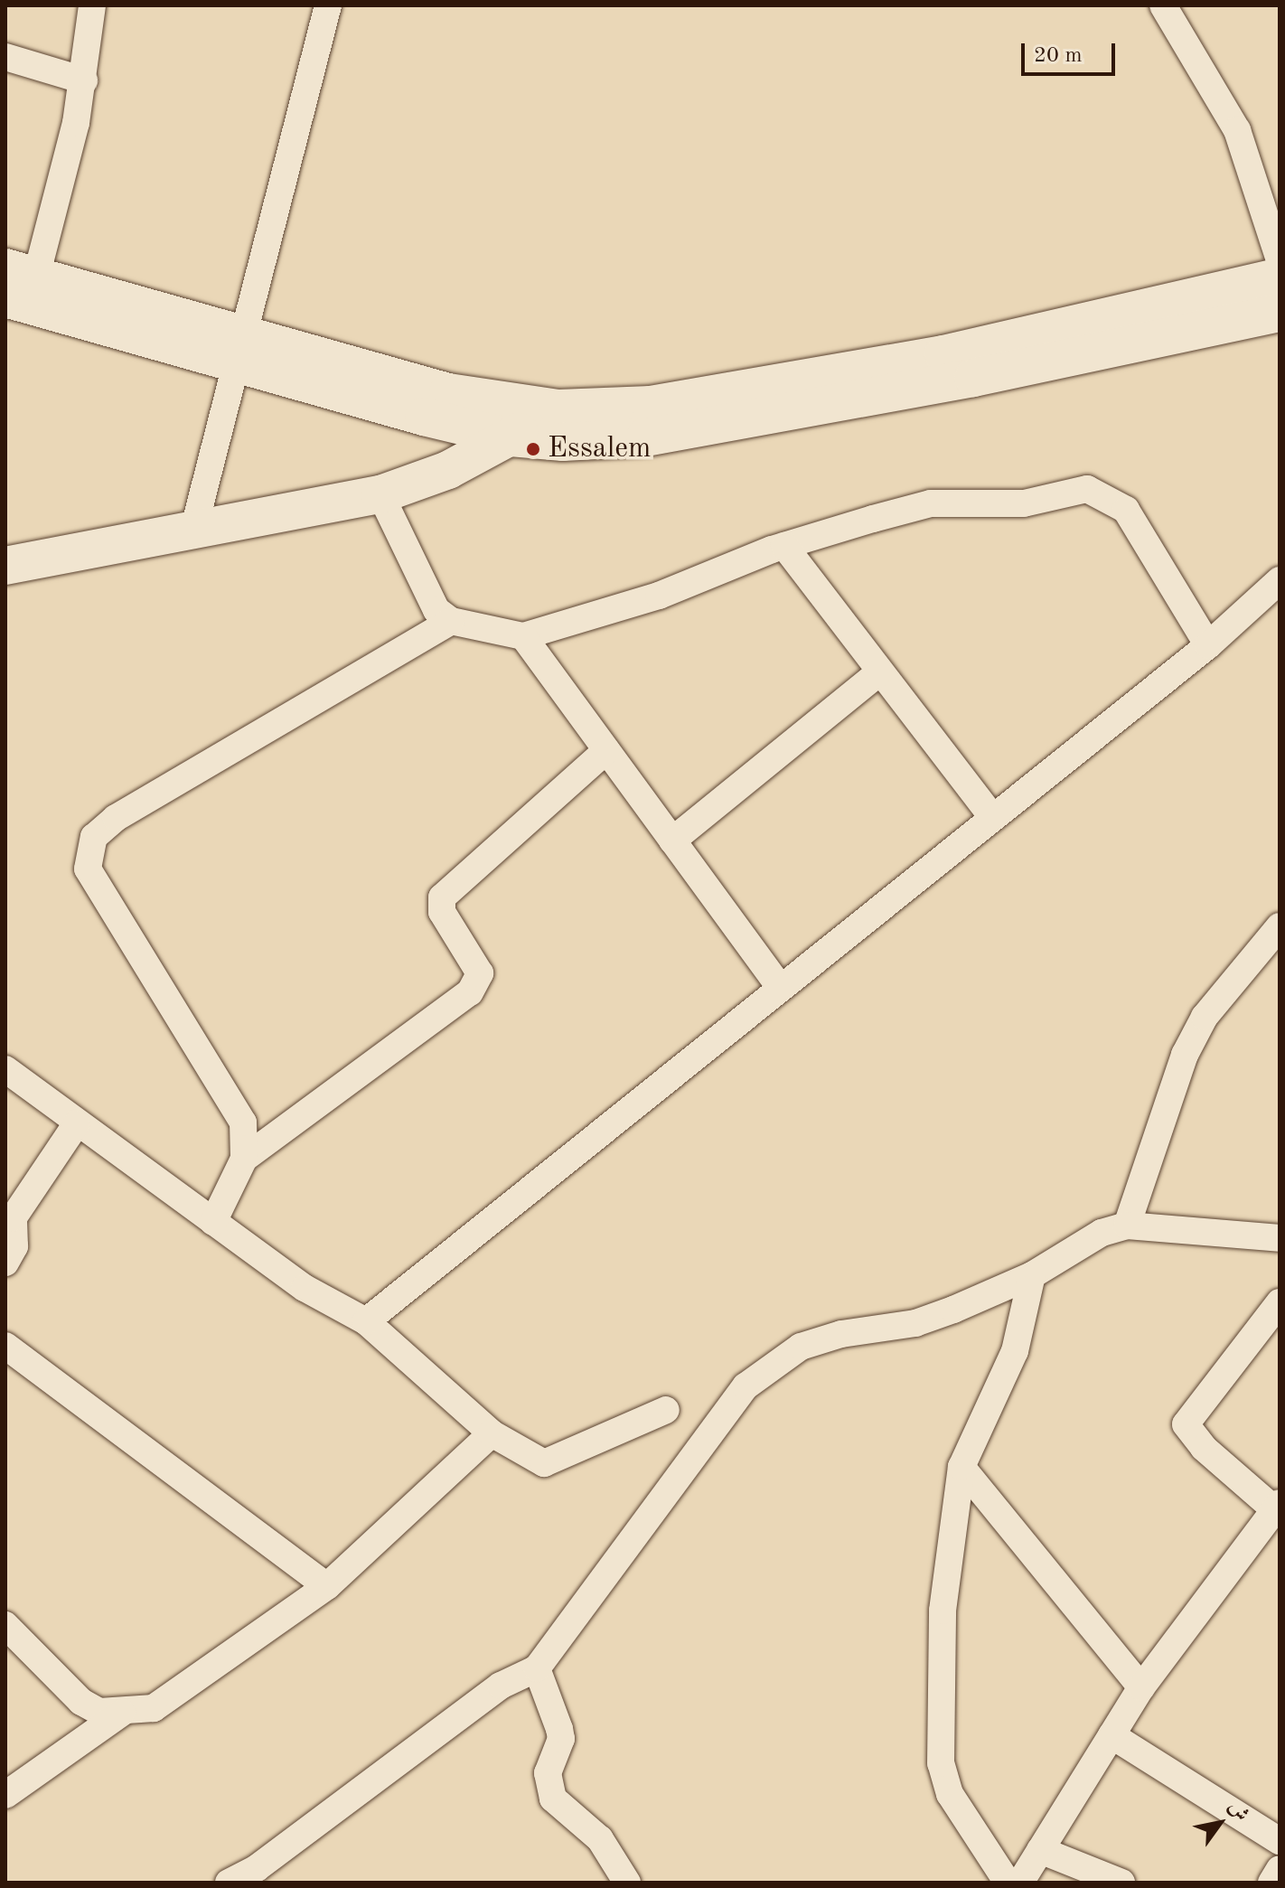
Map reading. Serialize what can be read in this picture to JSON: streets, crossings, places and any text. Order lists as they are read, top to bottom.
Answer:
{
  "places": ["Essalem"],
  "scale_bar": "20 m",
  "north": "top right"
}
